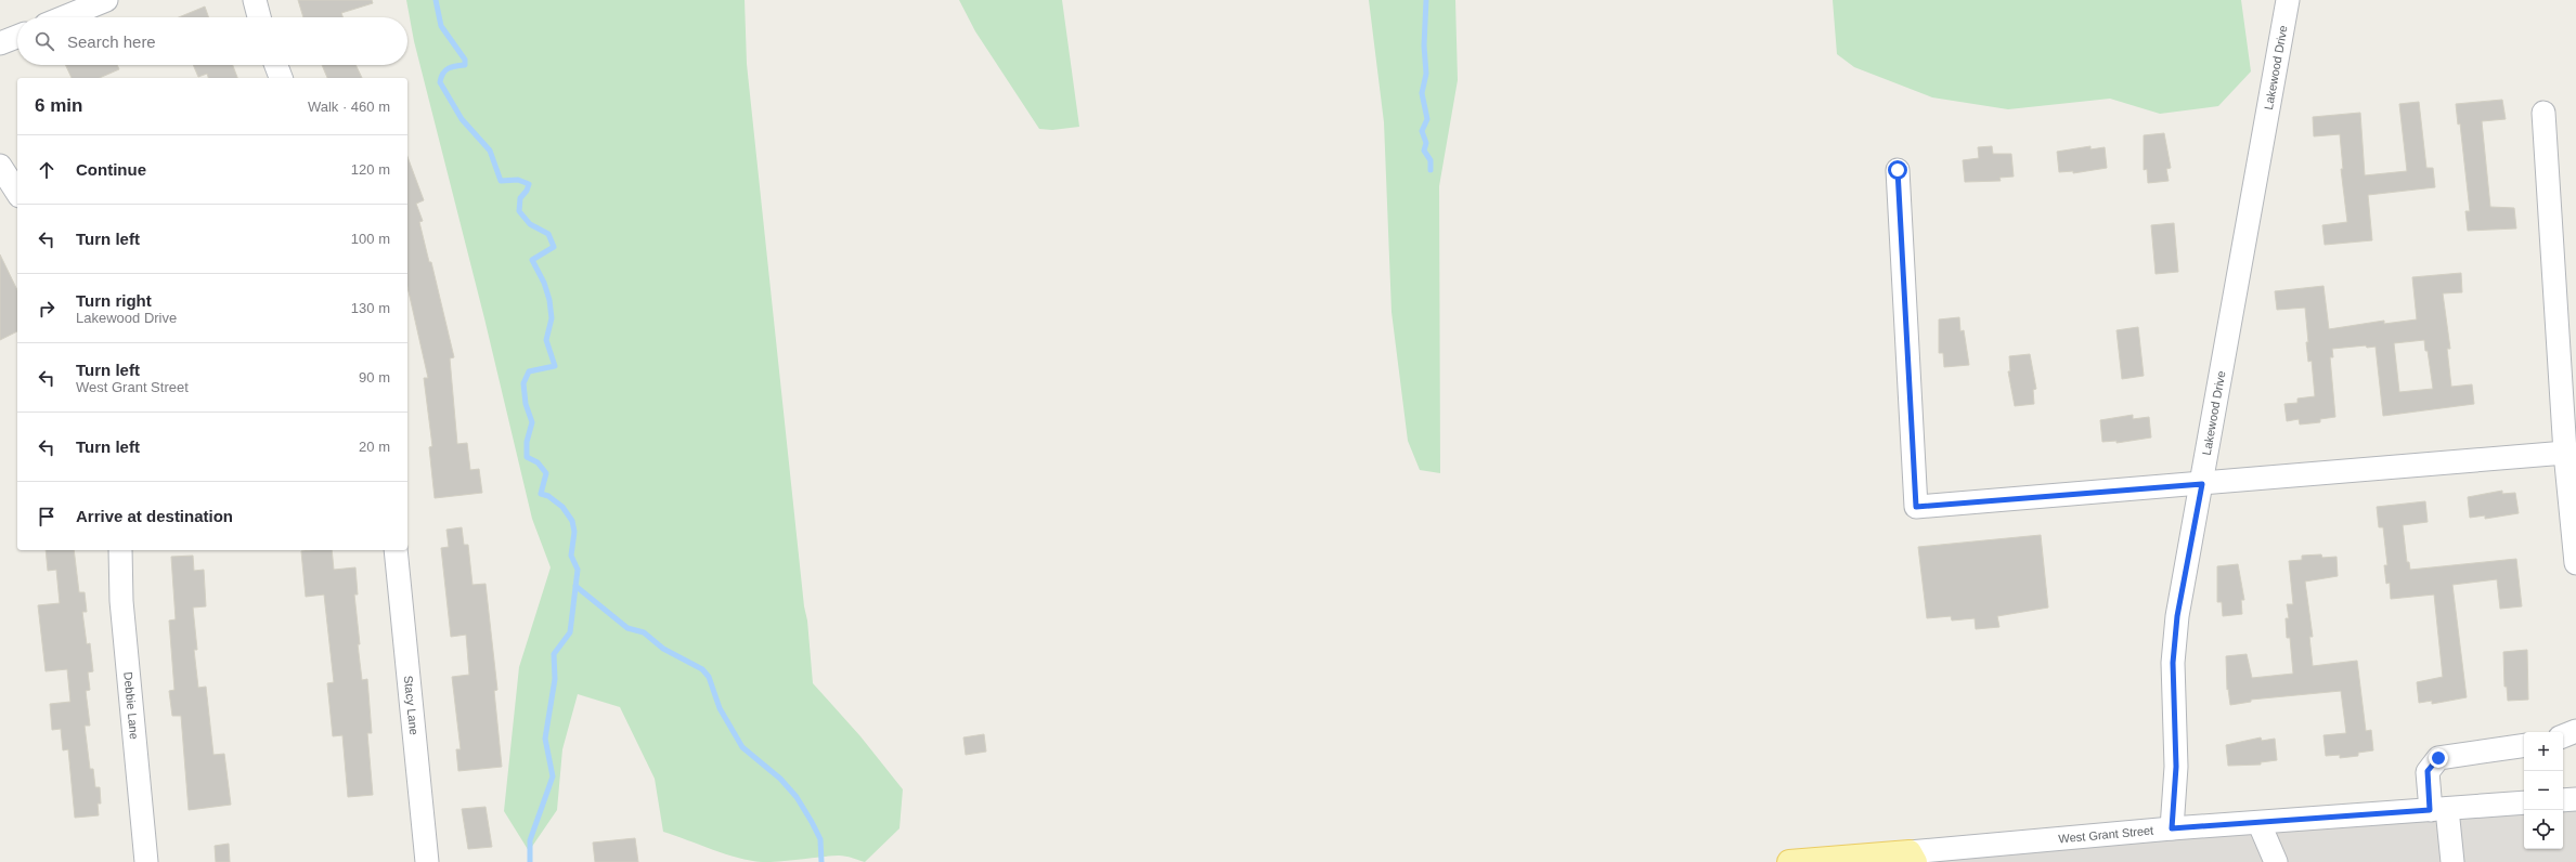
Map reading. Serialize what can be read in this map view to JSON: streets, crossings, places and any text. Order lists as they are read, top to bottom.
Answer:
{
  "streets": {
    "main road": ["West Grant Street"],
    "street": ["Lakewood Drive", "Debbie Lane", "Stacy Lane"]
  },
  "crossings": [
    ["Lakewood Drive", "West Grant Street"]
  ],
  "page": {
    "search": "Search here",
    "heading": ["6 min", "Walk · 460 m"],
    "list": [
      ["Continue", "120 m"],
      ["Turn left", "100 m"],
      ["Turn right", "Lakewood Drive", "130 m"],
      ["Turn left", "West Grant Street", "90 m"],
      ["Turn left", "20 m"],
      "Arrive at destination"
    ],
    "map_buttons": ["+", "−"]
  }
}
